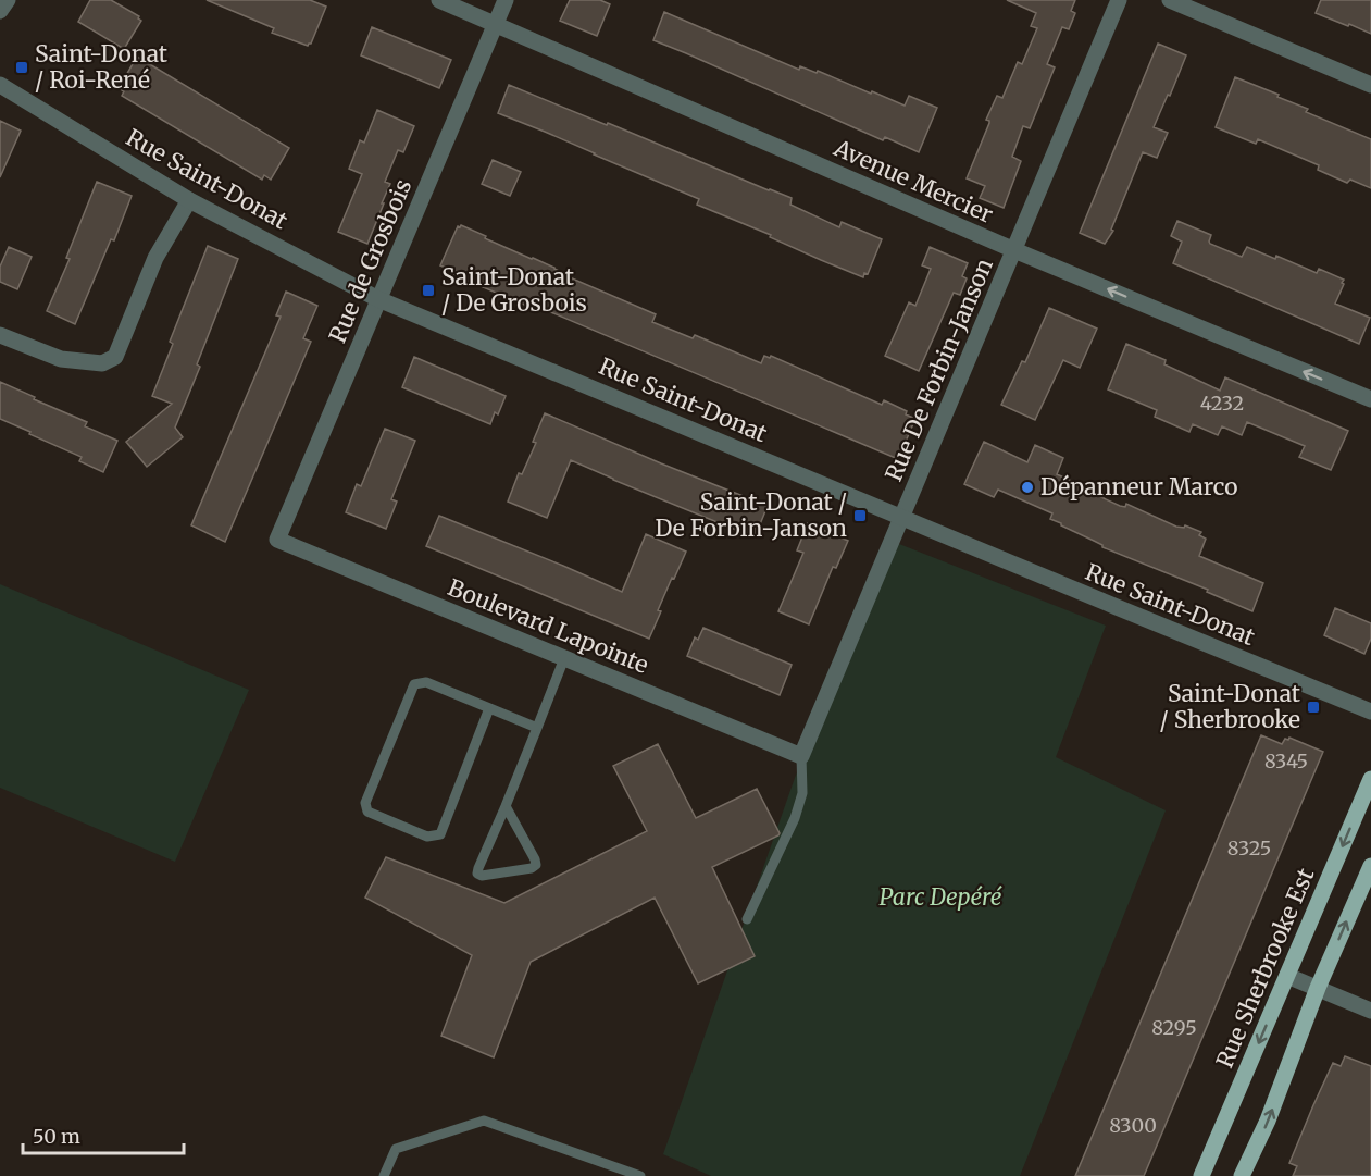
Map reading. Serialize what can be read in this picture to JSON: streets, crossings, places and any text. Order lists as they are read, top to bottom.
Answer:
{
  "streets": {
    "main road": ["Rue Sherbrooke Est"],
    "street": [
      "Rue Saint-Donat",
      "Avenue Mercier",
      "Rue de Grosbois",
      "Rue De Forbin-Janson",
      "Boulevard Lapointe"
    ]
  },
  "crossings": [
    ["Rue Saint-Donat", "Rue de Grosbois"],
    ["Rue Saint-Donat", "Rue De Forbin-Janson"],
    ["Avenue Mercier", "Rue de Grosbois"],
    ["Avenue Mercier", "Rue De Forbin-Janson"],
    ["Rue de Grosbois", "Boulevard Lapointe"],
    ["Rue De Forbin-Janson", "Boulevard Lapointe"]
  ],
  "one_way": ["Avenue Mercier"],
  "parks": ["Parc Depéré"],
  "places": {
    "transit": [
      "Saint-Donat / Roi-René",
      "Saint-Donat / De Grosbois",
      "Saint-Donat / De Forbin-Janson",
      "Saint-Donat / Sherbrooke"
    ],
    "other": ["Dépanneur Marco"]
  },
  "house_numbers": [
    "4232",
    "8345",
    "8325",
    "8295",
    "8300"
  ],
  "scale_bar": "50 m"
}
